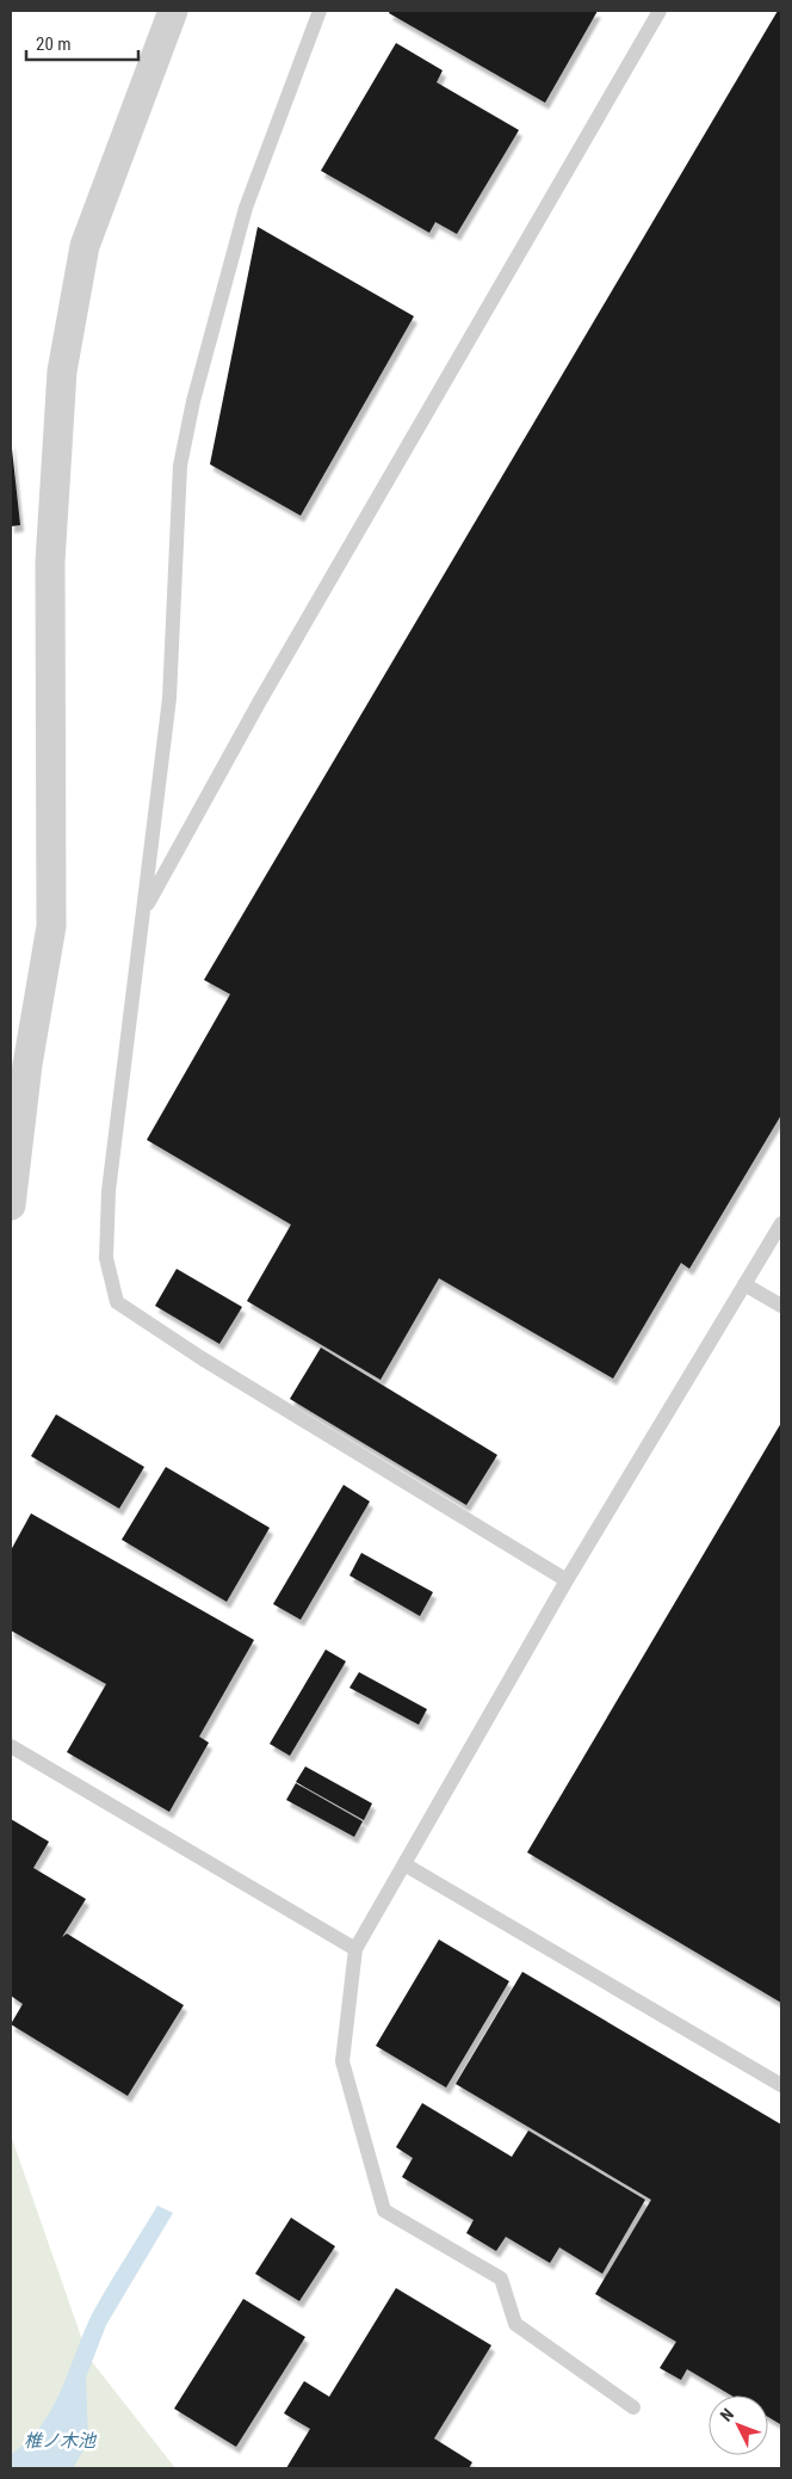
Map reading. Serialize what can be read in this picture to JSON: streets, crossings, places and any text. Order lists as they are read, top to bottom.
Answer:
{
  "water": ["椎ノ木池"],
  "scale_bar": "20 m",
  "north": "top left"
}
